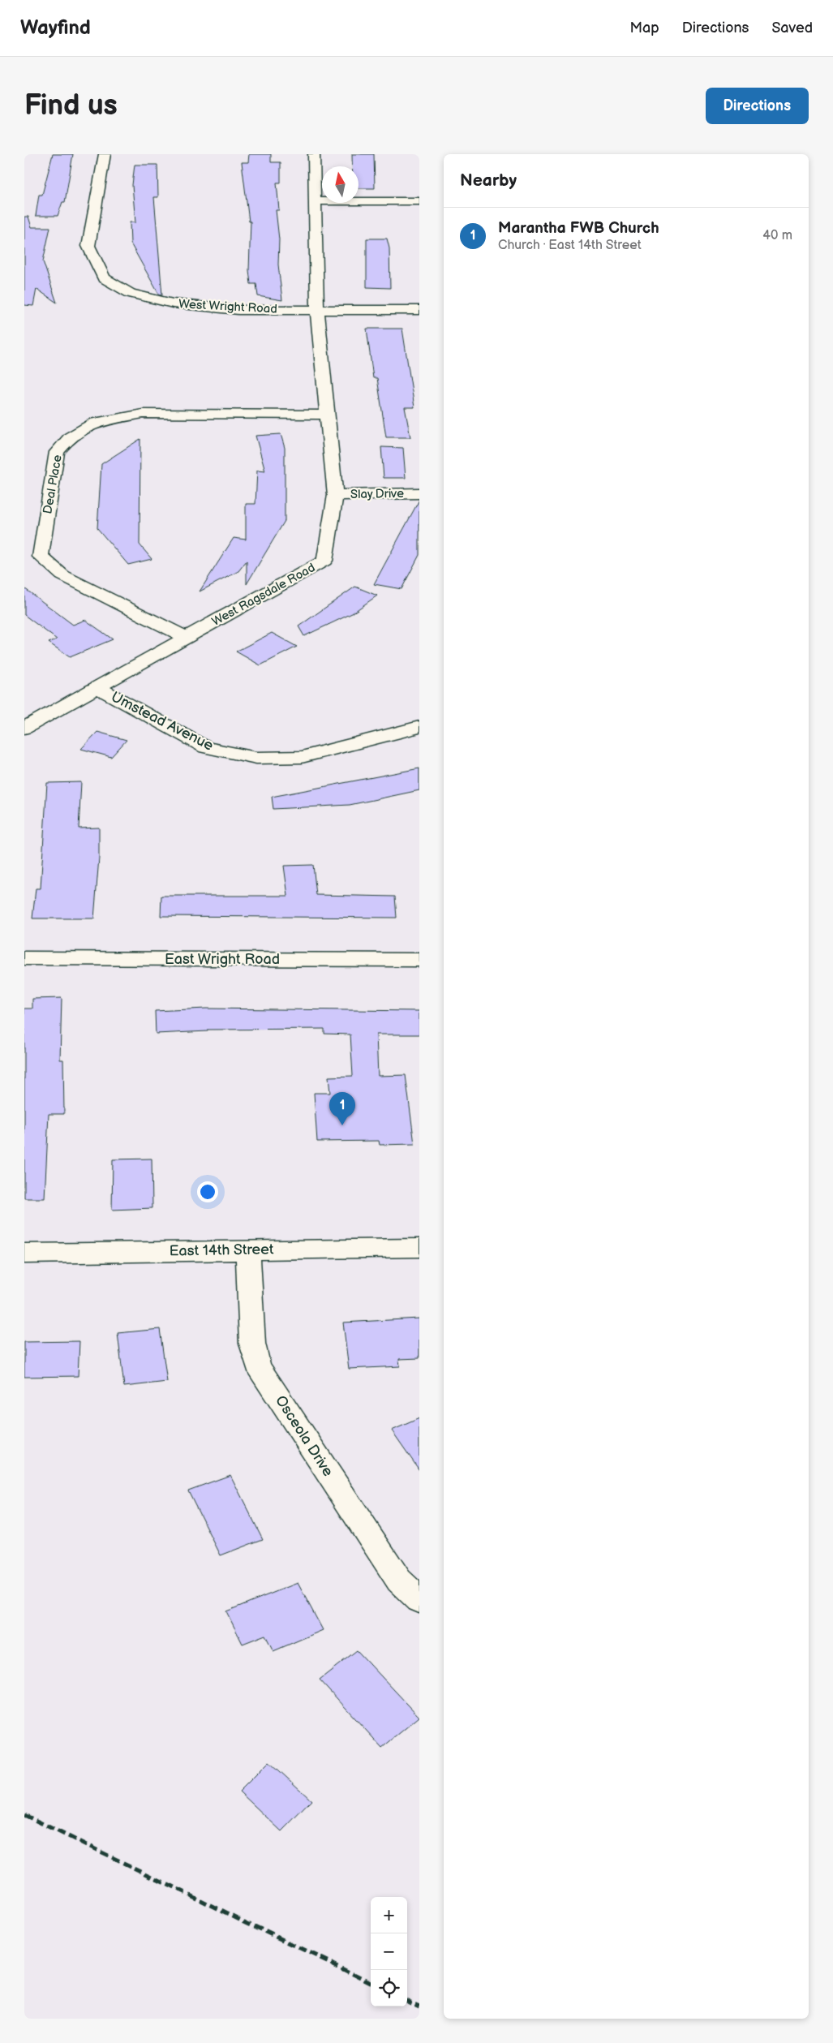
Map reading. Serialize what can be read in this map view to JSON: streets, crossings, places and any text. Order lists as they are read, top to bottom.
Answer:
{
  "streets": {
    "street": [
      "West Wright Road",
      "Deal Place",
      "Slay Drive",
      "West Ragsdale Road",
      "Umstead Avenue",
      "East Wright Road",
      "East 14th Street",
      "Osceola Drive"
    ]
  },
  "crossings": [
    ["West Wright Road", "West Ragsdale Road"],
    ["Deal Place", "West Ragsdale Road"],
    ["Slay Drive", "West Ragsdale Road"],
    ["West Ragsdale Road", "Umstead Avenue"],
    ["East 14th Street", "Osceola Drive"]
  ],
  "north": "top",
  "page": {
    "header": "Wayfind",
    "nav": ["Map", "Directions", "Saved"],
    "buttons": "Directions",
    "title": "Find us",
    "heading": "Nearby",
    "list": [
      {
        "mark": "1",
        "name": "Marantha FWB Church",
        "note": "Church · East 14th Street",
        "value": "40 m"
      }
    ],
    "pins": "1",
    "map_buttons": ["+", "−"]
  }
}
